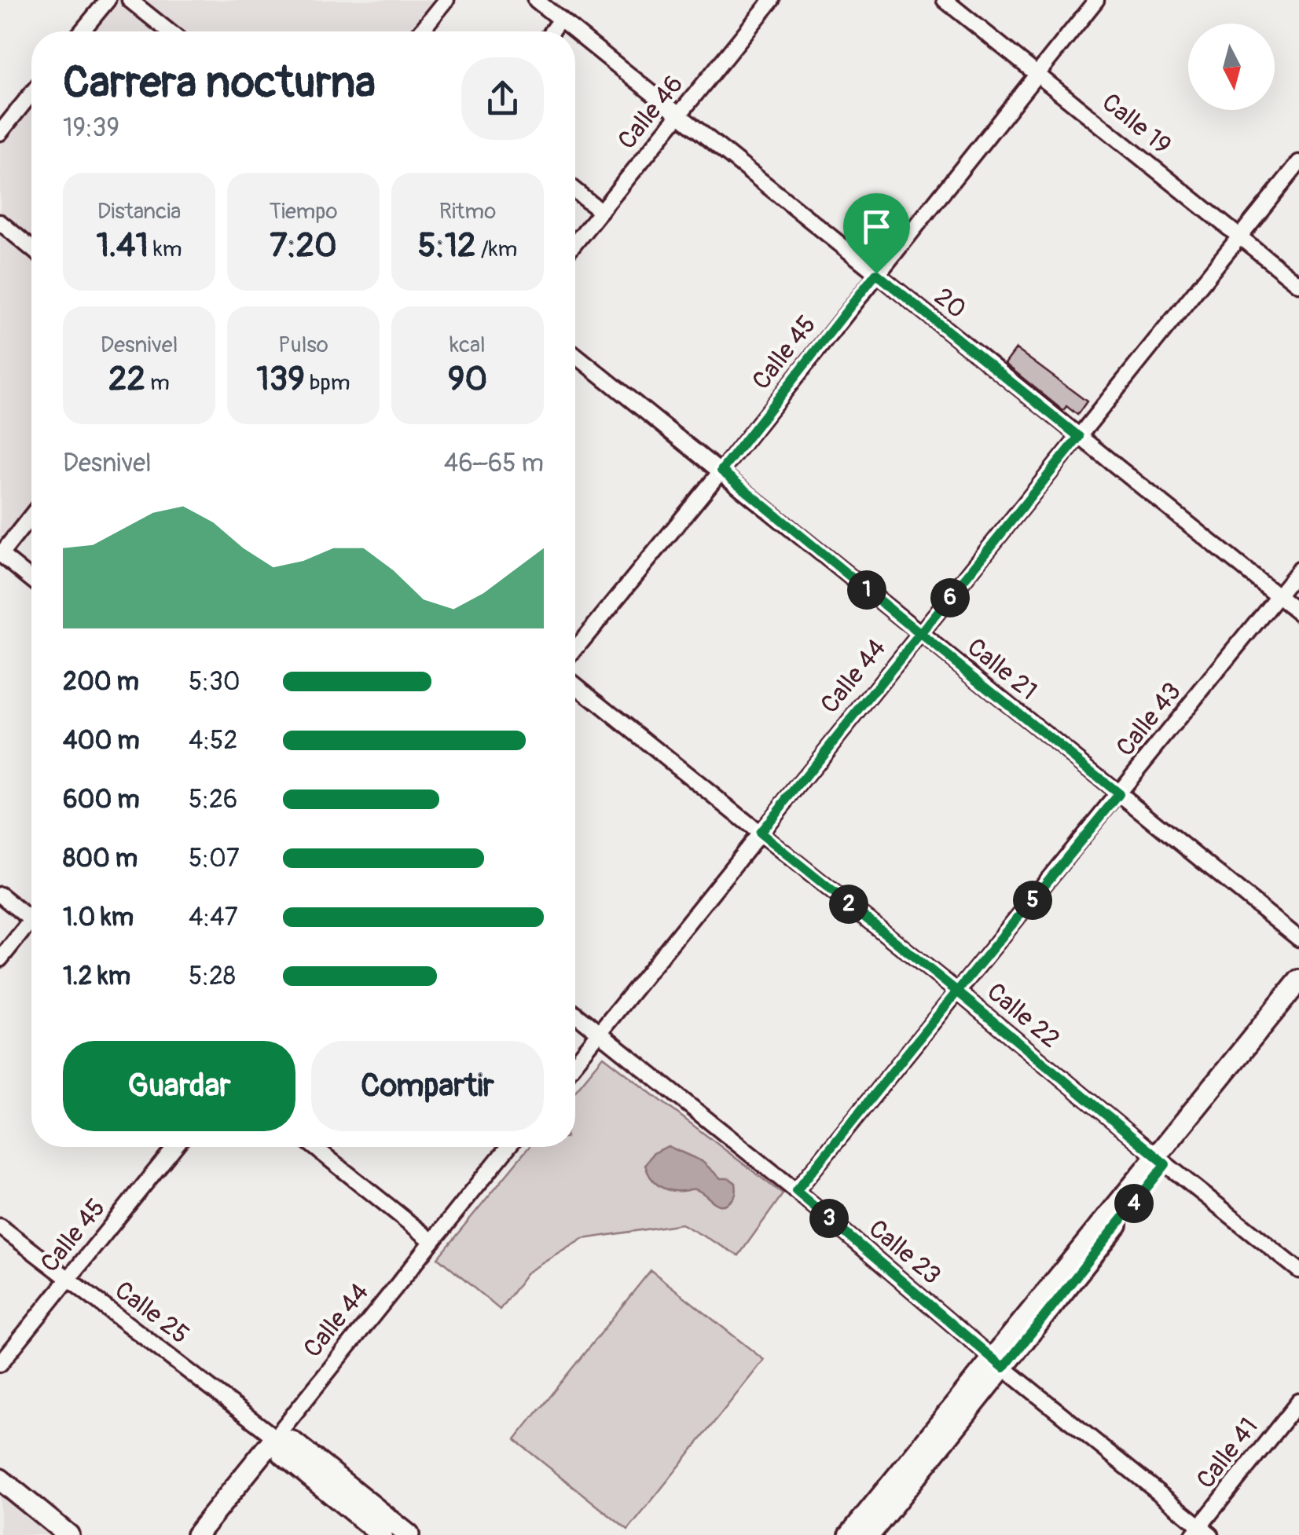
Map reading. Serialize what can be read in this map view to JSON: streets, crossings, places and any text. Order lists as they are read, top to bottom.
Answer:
{
  "streets": {
    "main road": ["Calle 44", "Calle 25"],
    "street": [
      "Calle 46",
      "Calle 19",
      "20",
      "Calle 45",
      "Calle 21",
      "Calle 43",
      "Calle 22",
      "Calle 23",
      "Calle 41"
    ]
  },
  "crossings": [
    ["Calle 46", "20"],
    ["Calle 19", "Calle 45"],
    ["Calle 19", "Calle 44"],
    ["20", "Calle 45"],
    ["20", "Calle 44"],
    ["20", "Calle 43"],
    ["Calle 45", "Calle 21"],
    ["Calle 45", "Calle 25"],
    ["Calle 21", "Calle 44"],
    ["Calle 21", "Calle 43"],
    ["Calle 44", "Calle 22"],
    ["Calle 44", "Calle 23"],
    ["Calle 44", "Calle 25"],
    ["Calle 43", "Calle 22"],
    ["Calle 43", "Calle 23"],
    ["Calle 23", "Calle 41"]
  ],
  "north": "bottom",
  "page": {
    "heading": ["Carrera nocturna", "19:39"],
    "stats": [
      ["Distancia", "1.41 km"],
      ["Tiempo", "7:20"],
      ["Ritmo", "5:12 /km"],
      ["Desnivel", "22 m"],
      ["Pulso", "139 bpm"],
      ["kcal", "90"]
    ],
    "chart": ["Desnivel", "46–65 m"],
    "pins": [
      "1",
      "6",
      "5",
      "2",
      "4",
      "3"
    ],
    "list": [
      {
        "name": "200 m",
        "note": "5:30"
      },
      {
        "name": "400 m",
        "note": "4:52"
      },
      {
        "name": "600 m",
        "note": "5:26"
      },
      {
        "name": "800 m",
        "note": "5:07"
      },
      {
        "name": "1.0 km",
        "note": "4:47"
      },
      {
        "name": "1.2 km",
        "note": "5:28"
      }
    ],
    "buttons": ["Guardar", "Compartir"]
  }
}
